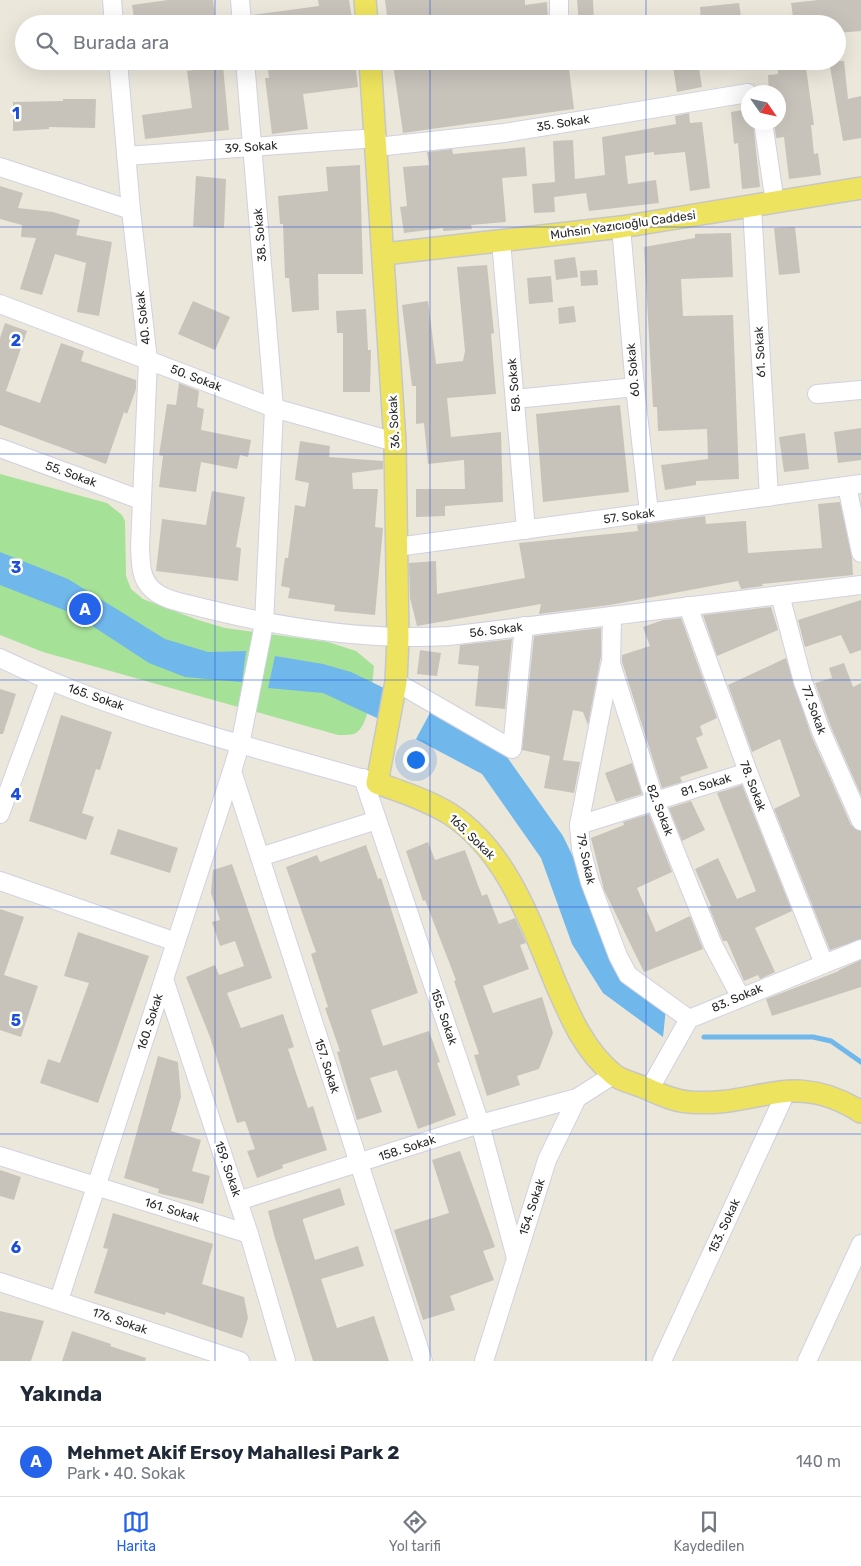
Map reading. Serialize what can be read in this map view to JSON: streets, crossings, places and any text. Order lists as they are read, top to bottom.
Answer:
{
  "streets": {
    "main road": ["Muhsin Yazıcıoğlu Caddesi", "36. Sokak", "165. Sokak"],
    "street": [
      "35. Sokak",
      "39. Sokak",
      "38. Sokak",
      "40. Sokak",
      "61. Sokak",
      "60. Sokak",
      "50. Sokak",
      "58. Sokak",
      "55. Sokak",
      "57. Sokak",
      "56. Sokak",
      "77. Sokak",
      "81. Sokak",
      "78. Sokak",
      "82. Sokak",
      "79. Sokak",
      "83. Sokak",
      "155. Sokak",
      "160. Sokak",
      "157. Sokak",
      "158. Sokak",
      "159. Sokak",
      "154. Sokak",
      "161. Sokak",
      "153. Sokak",
      "176. Sokak"
    ]
  },
  "crossings": [
    ["35. Sokak", "39. Sokak"],
    ["35. Sokak", "36. Sokak"],
    ["39. Sokak", "38. Sokak"],
    ["39. Sokak", "40. Sokak"],
    ["39. Sokak", "36. Sokak"],
    ["Muhsin Yazıcıoğlu Caddesi", "61. Sokak"],
    ["Muhsin Yazıcıoğlu Caddesi", "60. Sokak"],
    ["Muhsin Yazıcıoğlu Caddesi", "58. Sokak"],
    ["Muhsin Yazıcıoğlu Caddesi", "36. Sokak"],
    ["38. Sokak", "50. Sokak"],
    ["38. Sokak", "56. Sokak"],
    ["38. Sokak", "160. Sokak"],
    ["40. Sokak", "50. Sokak"],
    ["40. Sokak", "55. Sokak"],
    ["40. Sokak", "56. Sokak"],
    ["61. Sokak", "57. Sokak"],
    ["60. Sokak", "57. Sokak"],
    ["50. Sokak", "36. Sokak"],
    ["58. Sokak", "57. Sokak"],
    ["36. Sokak", "57. Sokak"],
    ["36. Sokak", "56. Sokak"],
    ["36. Sokak", "165. Sokak"],
    ["36. Sokak", "155. Sokak"],
    ["56. Sokak", "77. Sokak"],
    ["56. Sokak", "78. Sokak"],
    ["56. Sokak", "82. Sokak"],
    ["56. Sokak", "160. Sokak"],
    ["165. Sokak", "155. Sokak"],
    ["165. Sokak", "160. Sokak"],
    ["165. Sokak", "153. Sokak"],
    ["81. Sokak", "78. Sokak"],
    ["81. Sokak", "82. Sokak"],
    ["81. Sokak", "79. Sokak"],
    ["78. Sokak", "83. Sokak"],
    ["82. Sokak", "79. Sokak"],
    ["82. Sokak", "83. Sokak"],
    ["79. Sokak", "83. Sokak"],
    ["155. Sokak", "158. Sokak"],
    ["155. Sokak", "154. Sokak"],
    ["160. Sokak", "157. Sokak"],
    ["160. Sokak", "159. Sokak"],
    ["160. Sokak", "161. Sokak"],
    ["160. Sokak", "176. Sokak"],
    ["157. Sokak", "158. Sokak"],
    ["158. Sokak", "159. Sokak"],
    ["158. Sokak", "154. Sokak"],
    ["159. Sokak", "161. Sokak"]
  ],
  "north": "bottom right",
  "page": {
    "search": "Burada ara",
    "pins": "A",
    "heading": "Yakında",
    "list": [
      {
        "mark": "A",
        "name": "Mehmet Akif Ersoy Mahallesi Park 2",
        "note": "Park · 40. Sokak",
        "value": "140 m"
      }
    ],
    "nav": ["Harita", "Yol tarifi", "Kaydedilen"]
  },
  "grid": {
    "rows": [
      "1",
      "2",
      "3",
      "4",
      "5",
      "6"
    ]
  }
}
